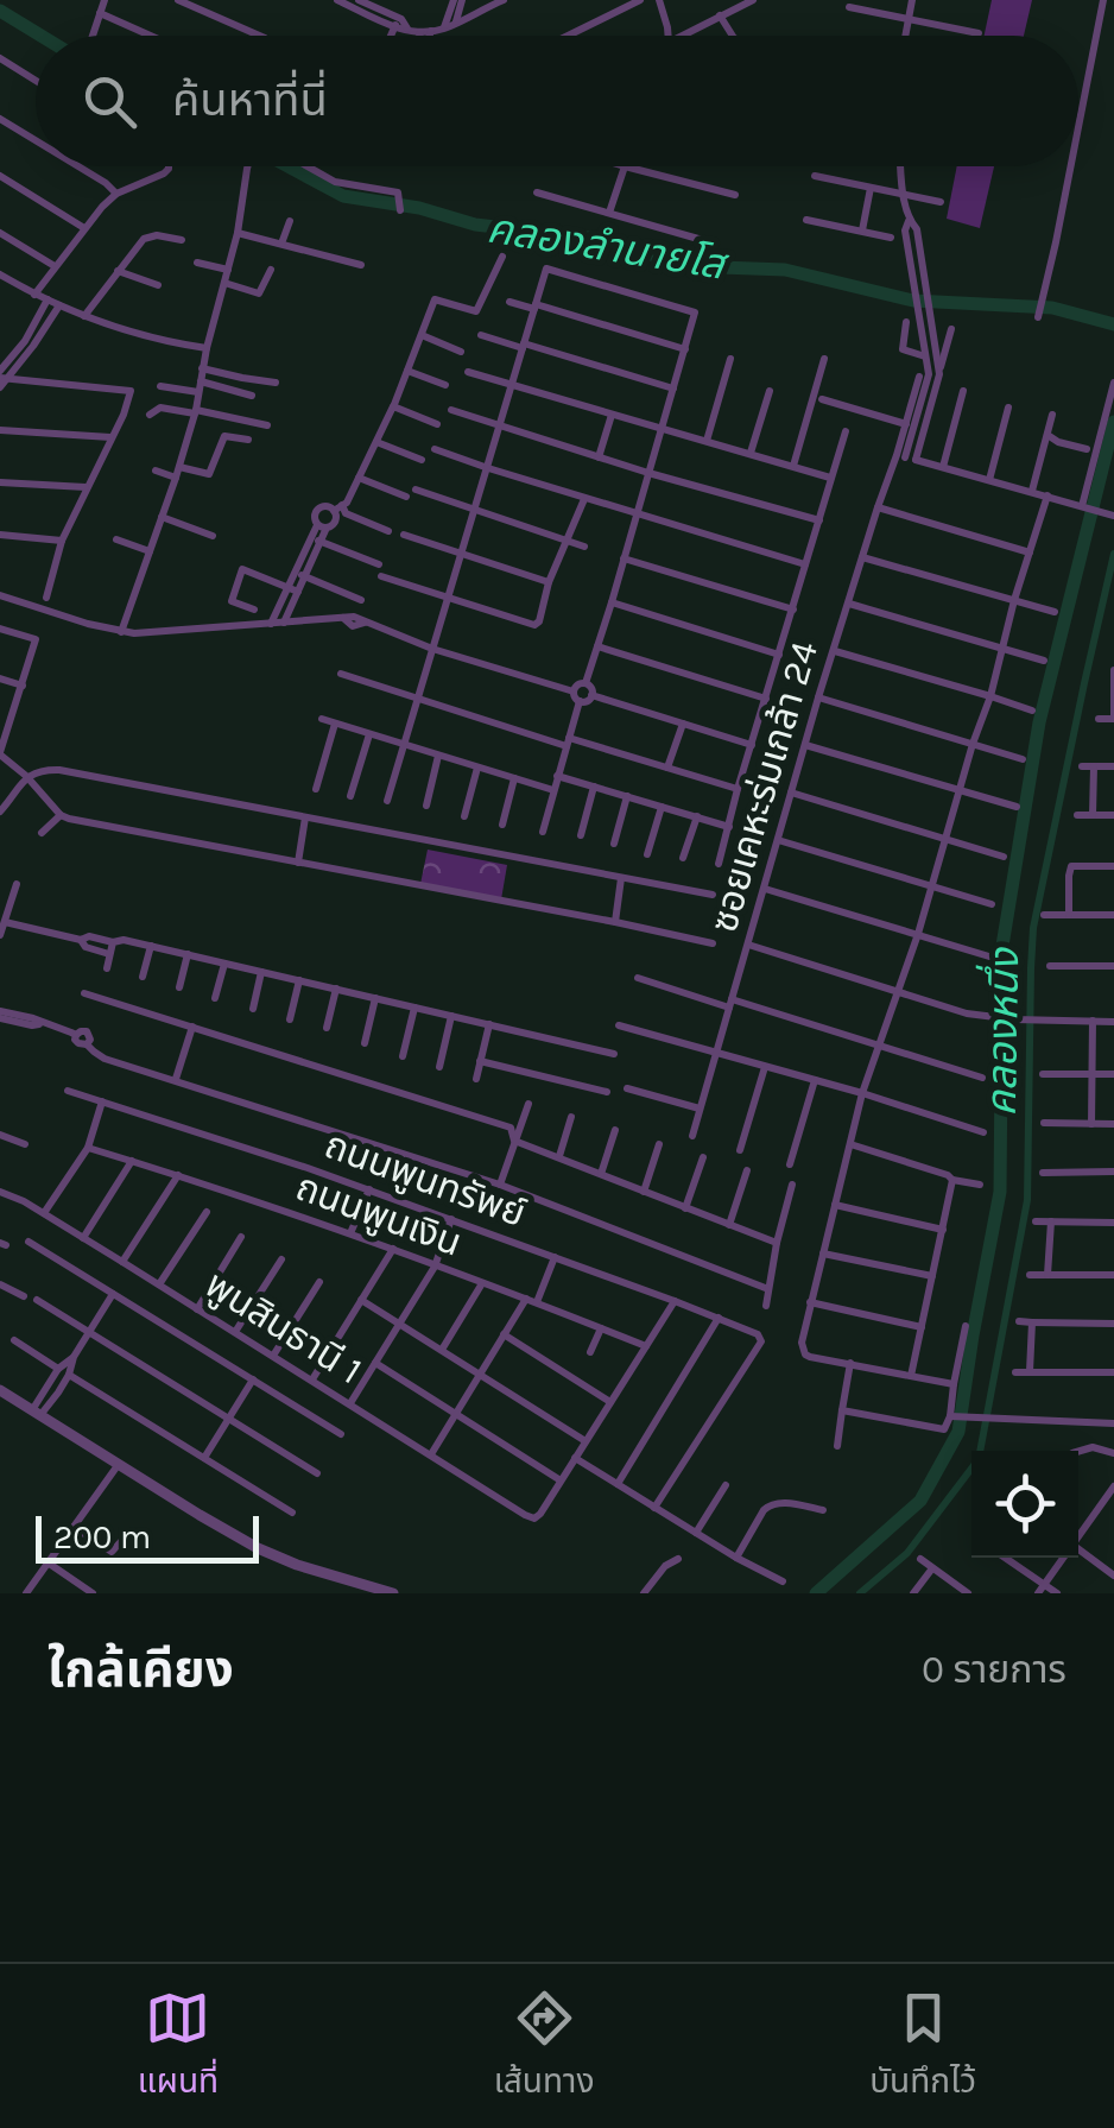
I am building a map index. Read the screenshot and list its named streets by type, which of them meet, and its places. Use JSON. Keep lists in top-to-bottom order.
{
  "streets": {
    "street": [
      "ซอยเคหะร่มเกล้า 24",
      "ถนนพูนทรัพย์",
      "ถนนพูนเงิน",
      "พูนสินธานี 1"
    ]
  },
  "water": ["คลองลำนายโส", "คลองหนึ่ง"],
  "scale_bar": "200 m",
  "page": {
    "search": "ค้นหาที่นี่",
    "scale": "200 m",
    "heading": ["ใกล้เคียง", "0 รายการ"],
    "nav": ["แผนที่", "เส้นทาง", "บันทึกไว้"]
  }
}
